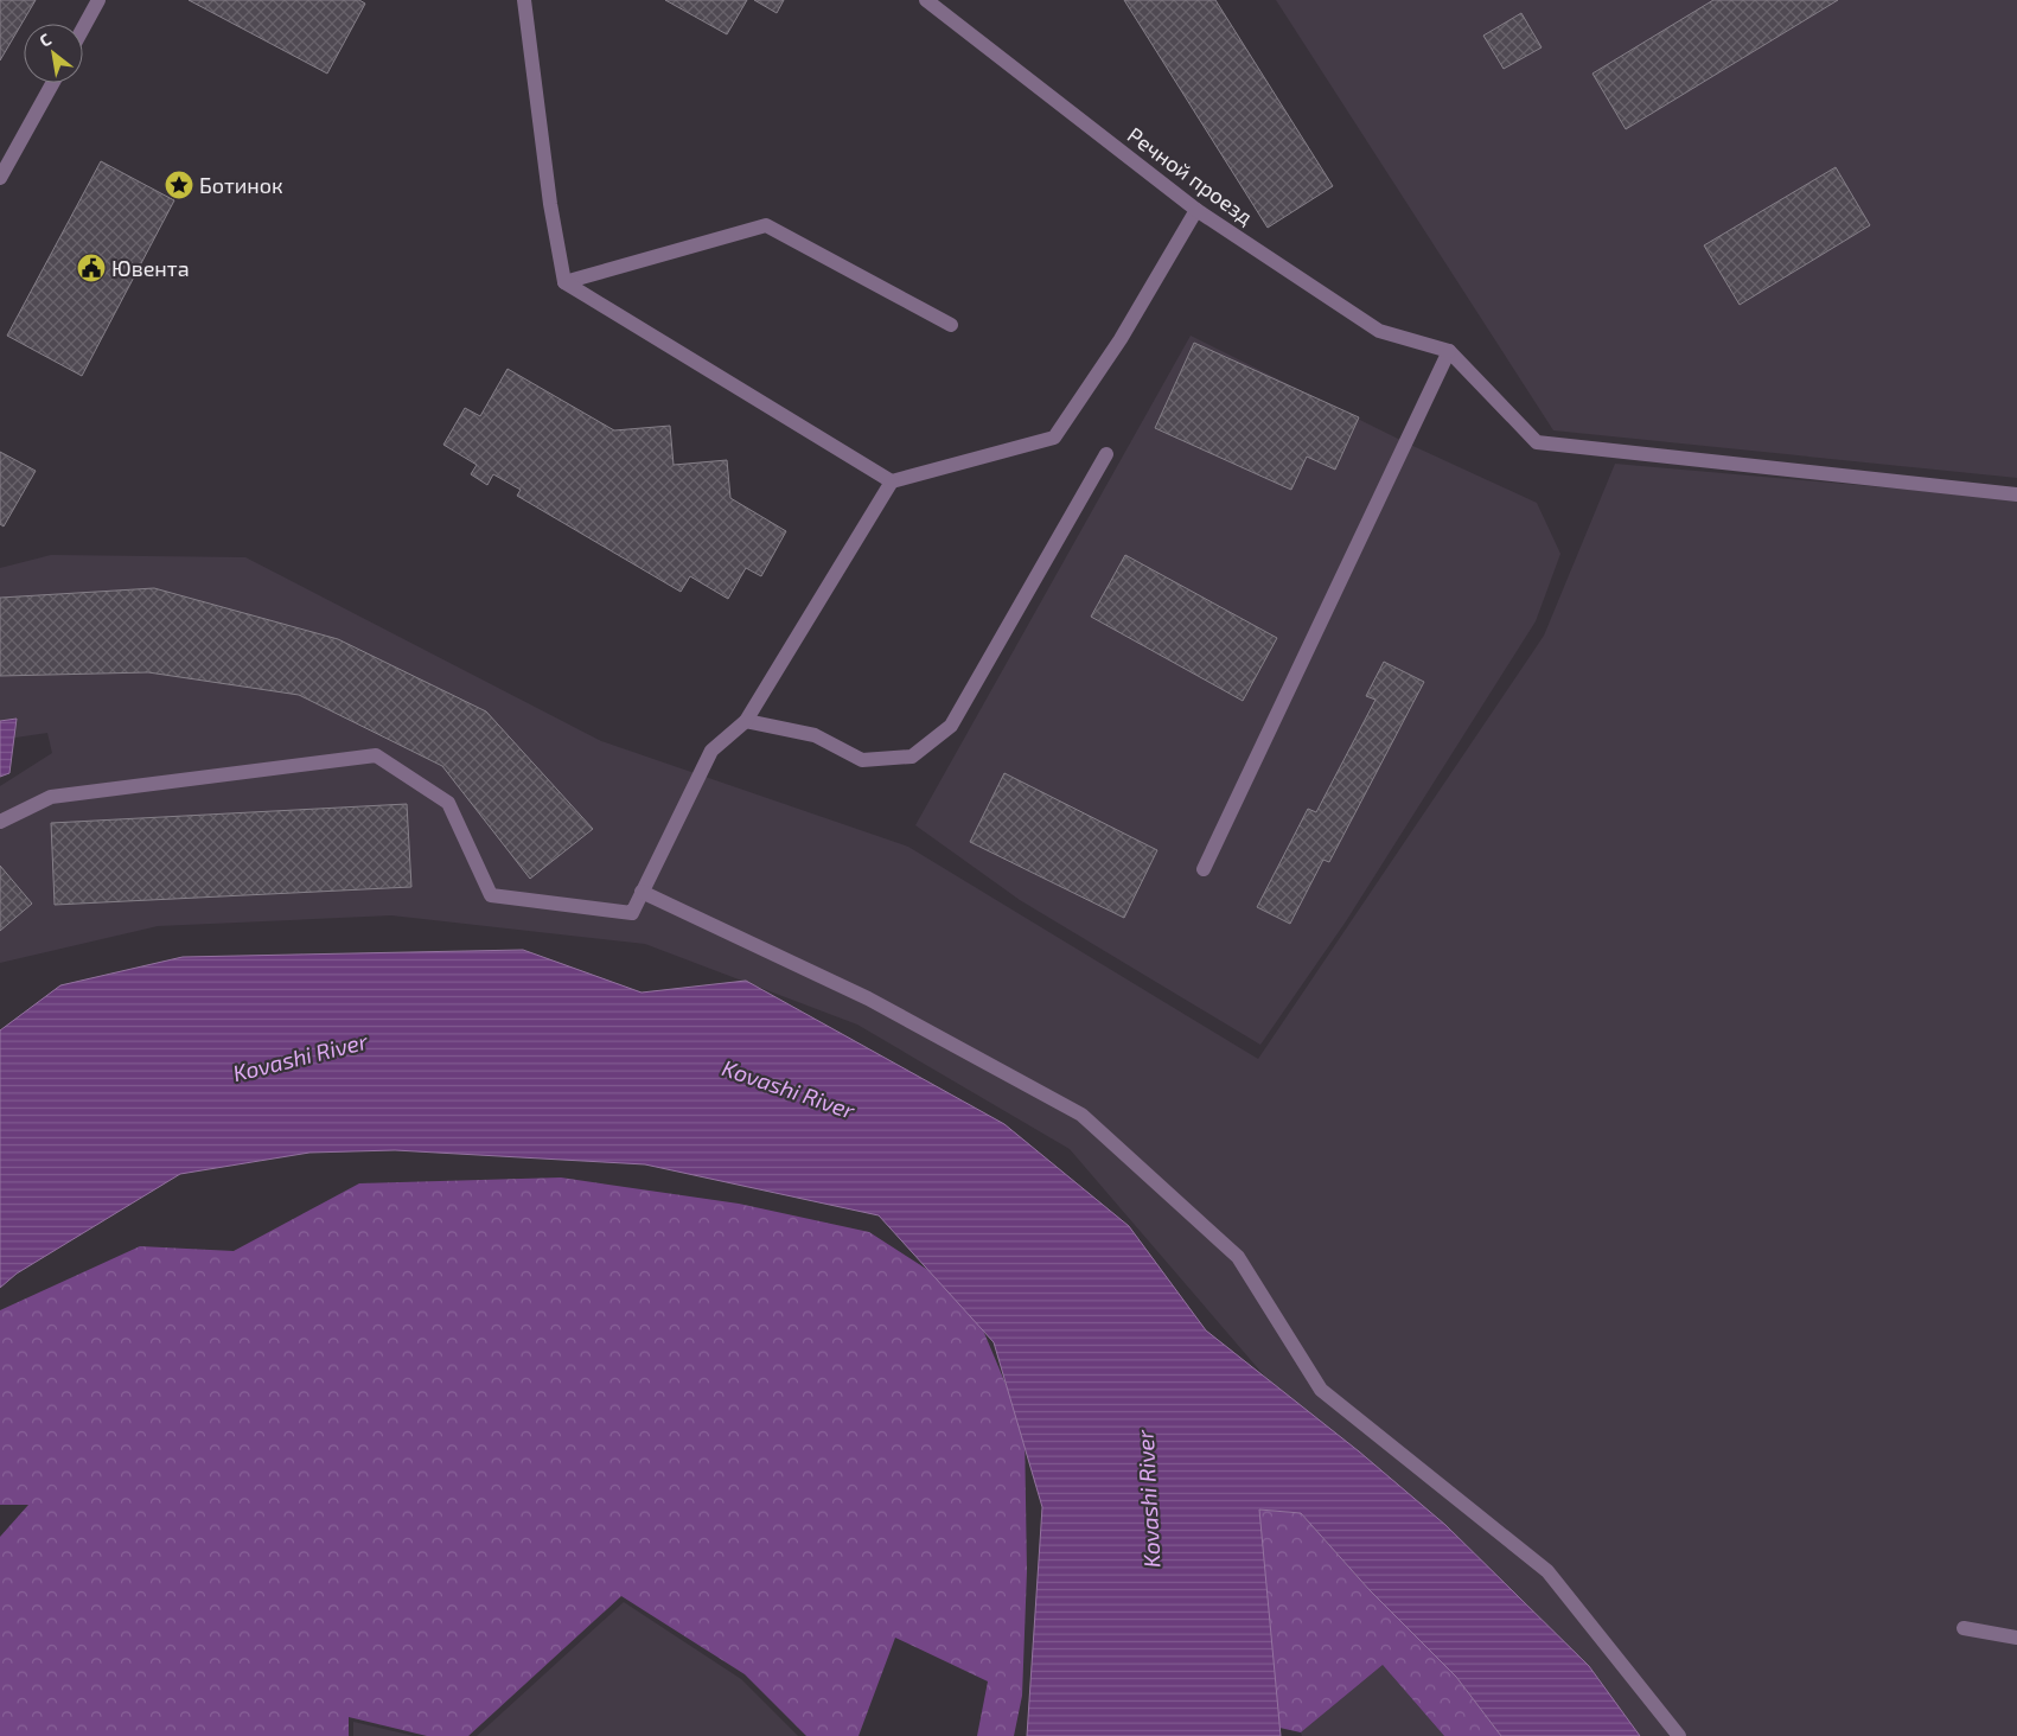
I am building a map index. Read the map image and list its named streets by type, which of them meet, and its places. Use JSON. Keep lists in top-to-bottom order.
{
  "streets": {
    "street": ["Речной проезд"]
  },
  "water": ["Kovashi River"],
  "places": {
    "place": ["Ботинок"],
    "public building": ["Ювента"]
  },
  "north": "top left"
}
